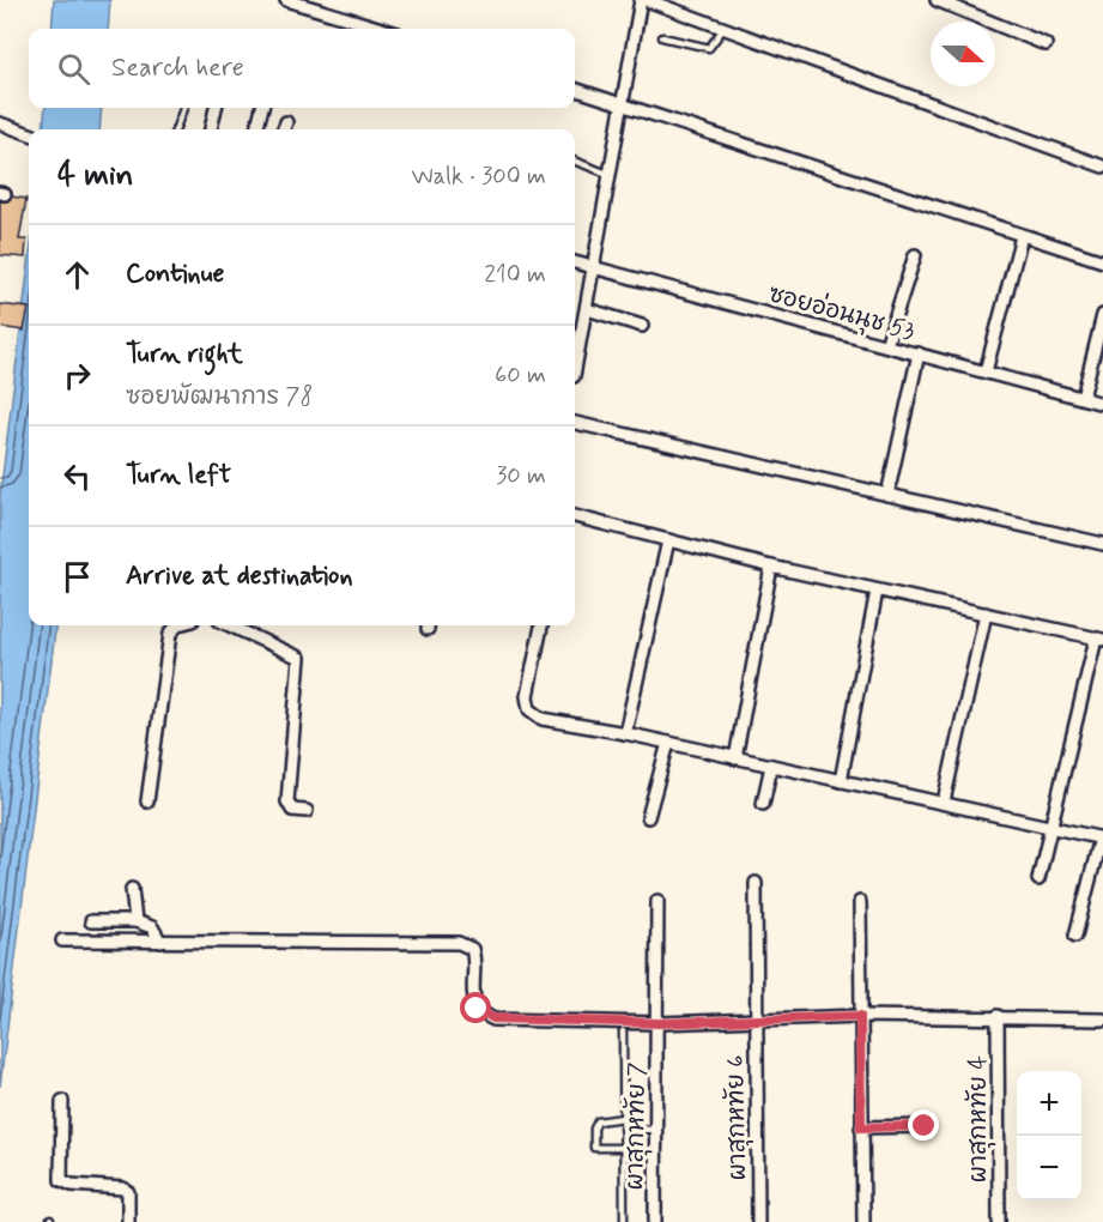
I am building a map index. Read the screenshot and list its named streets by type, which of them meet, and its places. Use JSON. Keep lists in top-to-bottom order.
{
  "streets": {
    "street": [
      "ซอยอ่อนนุช 53",
      "ผาสุกหทัย 6",
      "ผาสุกหทัย 4",
      "ผาสุกหทัย 7"
    ]
  },
  "north": "right",
  "page": {
    "search": "Search here",
    "heading": ["4 min", "Walk · 300 m"],
    "list": [
      ["Continue", "210 m"],
      ["Turn right", "ซอยพัฒนาการ 78", "60 m"],
      ["Turn left", "30 m"],
      "Arrive at destination"
    ],
    "map_buttons": ["+", "−"]
  }
}
